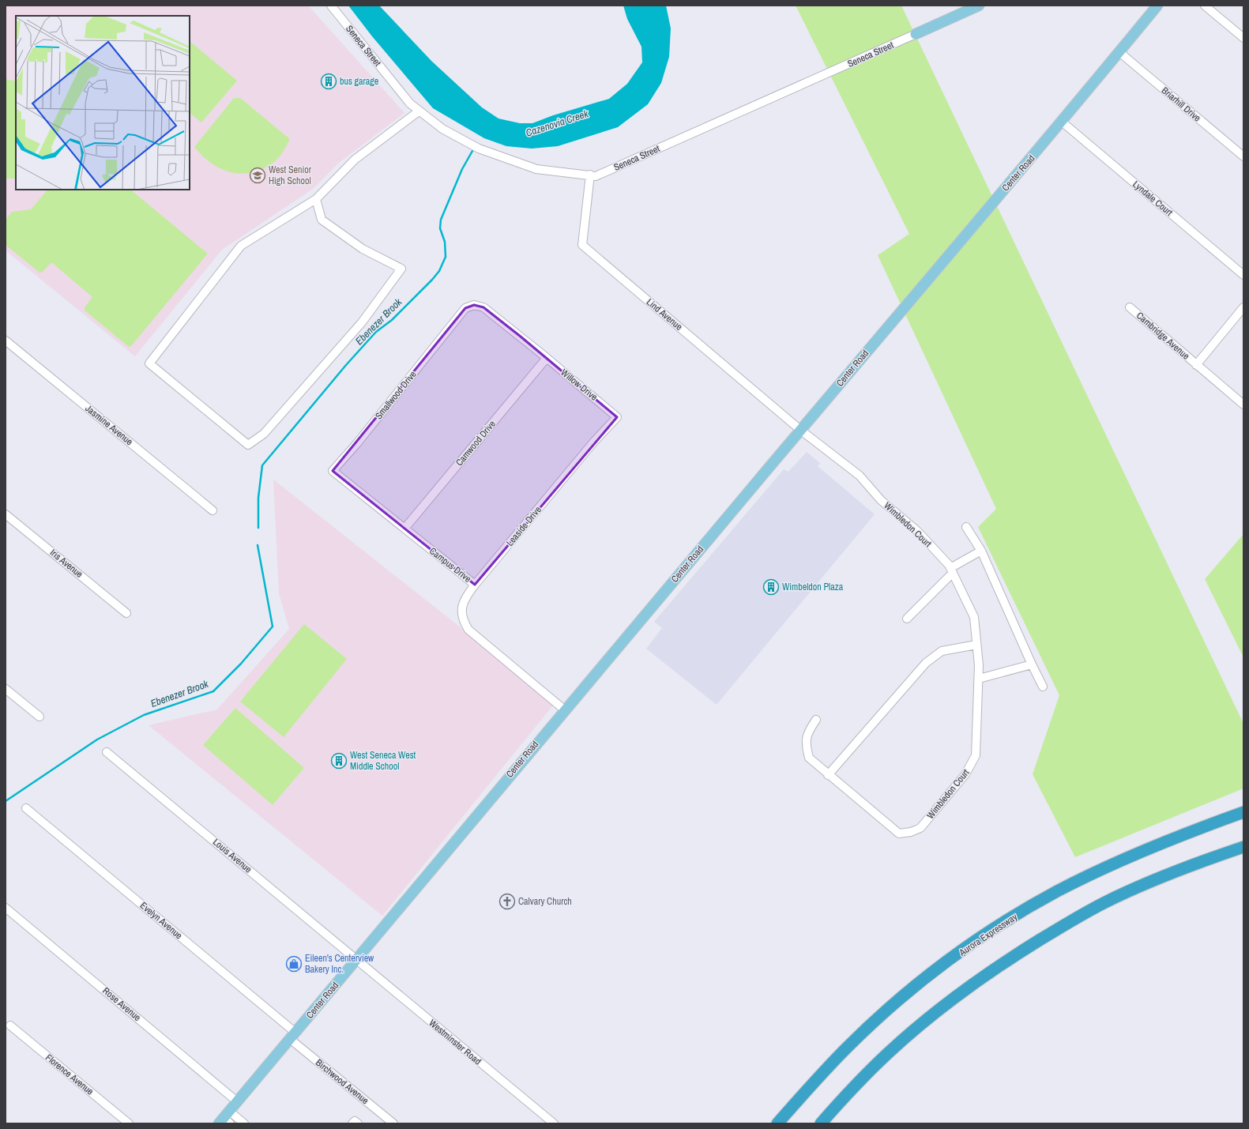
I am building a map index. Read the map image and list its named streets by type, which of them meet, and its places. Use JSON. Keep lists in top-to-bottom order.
{
  "streets": {
    "highway": ["Aurora Expressway"],
    "main road": ["Seneca Street", "Center Road"],
    "street": [
      "Briarhill Drive",
      "Lyndale Court",
      "Lind Avenue",
      "Cambridge Avenue",
      "Willow Drive",
      "Smallwood Drive",
      "Jasmine Avenue",
      "Camwood Drive",
      "Wimbledon Court",
      "Leaside Drive",
      "Iris Avenue",
      "Campus Drive",
      "Louis Avenue",
      "Evelyn Avenue",
      "Rose Avenue",
      "Westminster Road",
      "Florence Avenue",
      "Birchwood Avenue"
    ]
  },
  "crossings": [
    ["Seneca Street", "Lind Avenue"],
    ["Briarhill Drive", "Center Road"],
    ["Center Road", "Lyndale Court"],
    ["Center Road", "Lind Avenue"],
    ["Center Road", "Wimbledon Court"],
    ["Center Road", "Campus Drive"],
    ["Center Road", "Louis Avenue"],
    ["Center Road", "Evelyn Avenue"],
    ["Center Road", "Rose Avenue"],
    ["Center Road", "Westminster Road"],
    ["Center Road", "Birchwood Avenue"],
    ["Lind Avenue", "Wimbledon Court"],
    ["Willow Drive", "Smallwood Drive"],
    ["Willow Drive", "Camwood Drive"],
    ["Willow Drive", "Leaside Drive"],
    ["Smallwood Drive", "Campus Drive"],
    ["Camwood Drive", "Campus Drive"],
    ["Leaside Drive", "Campus Drive"],
    ["Louis Avenue", "Westminster Road"],
    ["Evelyn Avenue", "Birchwood Avenue"]
  ],
  "water": ["Cazenovia Creek", "Ebenezer Brook"],
  "places": {
    "building": ["bus garage", "Wimbeldon Plaza", "West Seneca West Middle School"],
    "school or university": ["West Senior High School"],
    "church": ["Calvary Church"],
    "shop": ["Eileen's Centerview Bakery Inc."]
  }
}
